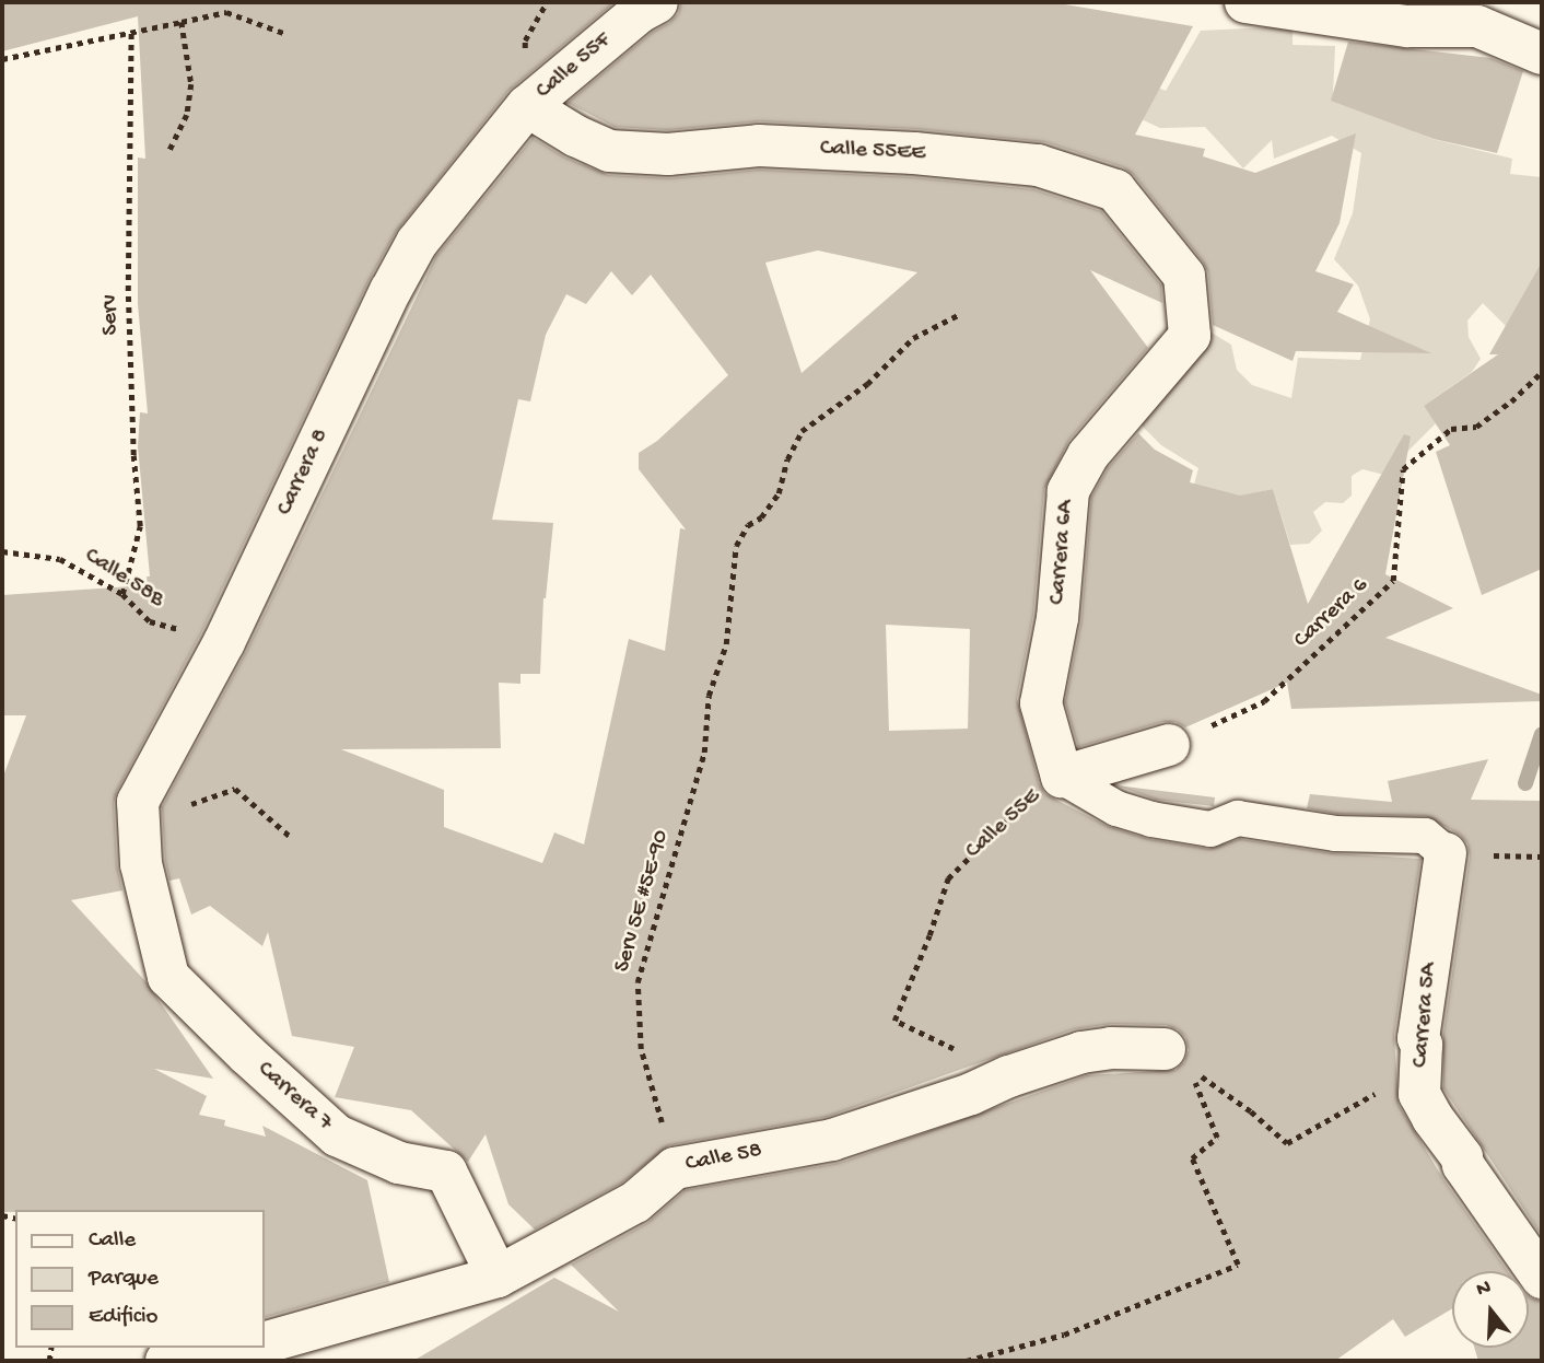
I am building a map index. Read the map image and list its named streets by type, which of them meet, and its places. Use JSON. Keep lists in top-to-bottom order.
{
  "streets": {
    "street": [
      "Calle 55F",
      "Calle 55EE",
      "Carrera 8",
      "Carrera 6A",
      "Calle 55E",
      "Carrera 5A",
      "Carrera 7",
      "Calle 58"
    ],
    "path": [
      "Serv",
      "Calle 58B",
      "Carrera 6",
      "Serv 5E #5E-90"
    ]
  },
  "crossings": [
    ["Calle 55F", "Calle 55EE"],
    ["Calle 55F", "Carrera 8"],
    ["Calle 55EE", "Carrera 8"],
    ["Calle 55EE", "Carrera 6A"],
    ["Serv", "Calle 58B"],
    ["Carrera 8", "Calle 58B"],
    ["Carrera 8", "Carrera 7"],
    ["Carrera 6A", "Calle 55E"],
    ["Calle 55E", "Carrera 5A"],
    ["Calle 55E", "Calle 58"],
    ["Serv 5E #5E-90", "Calle 58"],
    ["Carrera 7", "Calle 58"]
  ],
  "legend": ["Calle", "Parque", "Edificio"],
  "north": "top"
}
